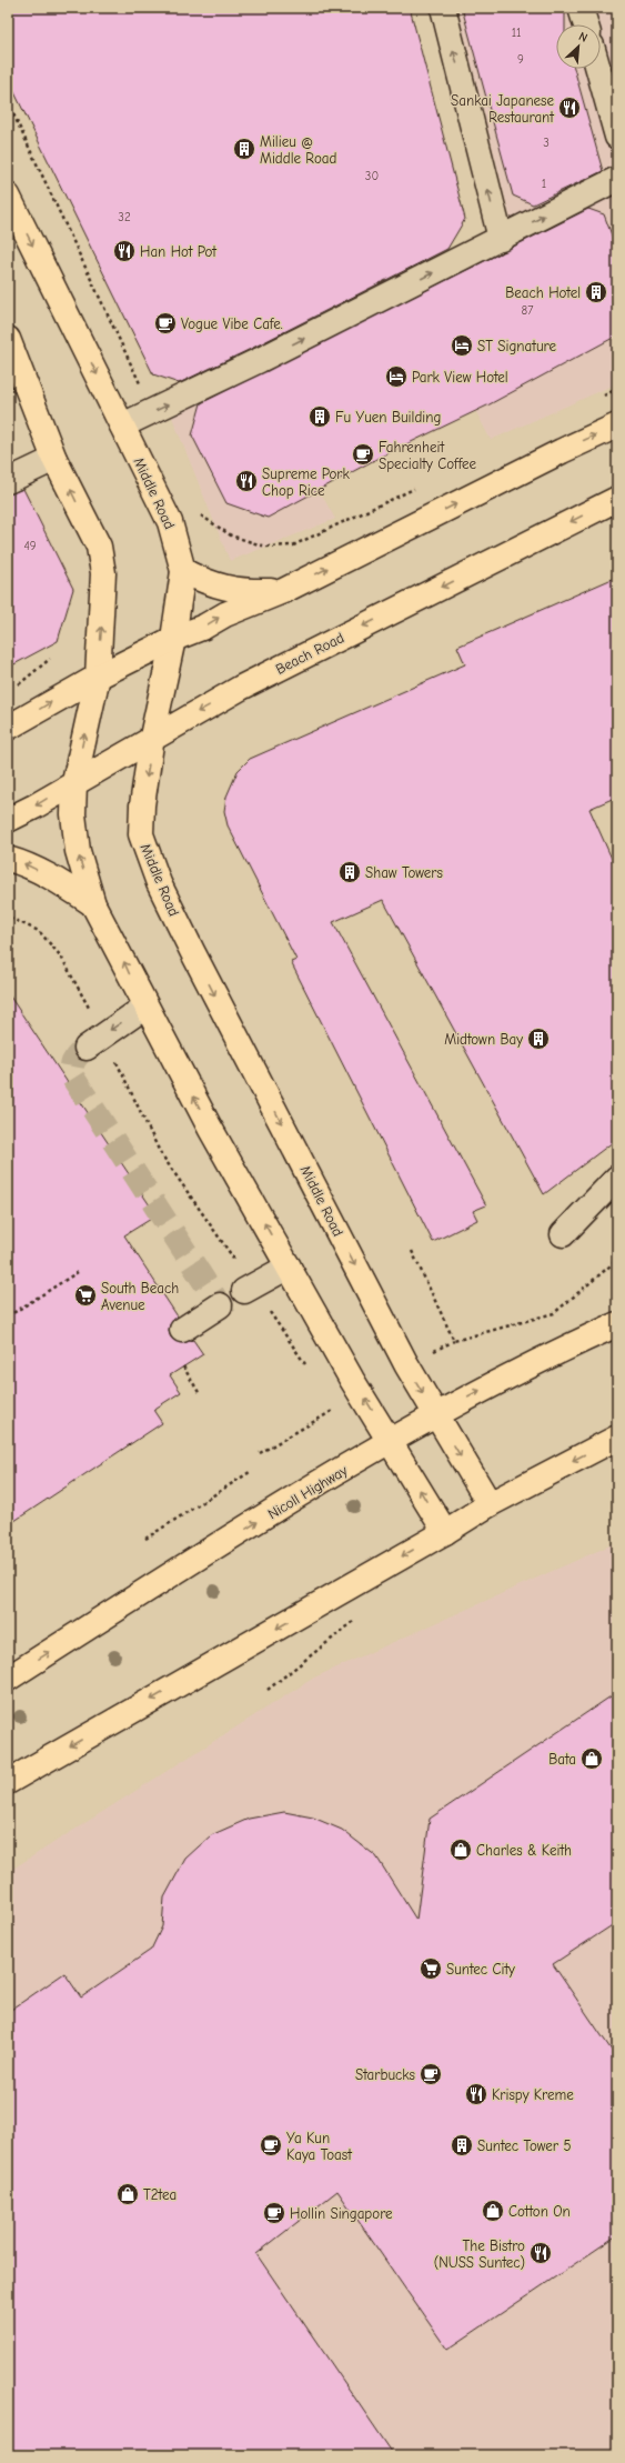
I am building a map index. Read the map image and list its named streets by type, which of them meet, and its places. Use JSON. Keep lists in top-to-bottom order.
{
  "streets": {
    "main road": ["Middle Road", "Beach Road", "Nicoll Highway"]
  },
  "crossings": [
    ["Middle Road", "Beach Road"],
    ["Middle Road", "Nicoll Highway"]
  ],
  "places": {
    "restaurant": [
      "Sankai Japanese Restaurant",
      "Han Hot Pot",
      "Supreme Pork Chop Rice",
      "Krispy Kreme",
      "The Bistro (NUSS Suntec)"
    ],
    "building": [
      "Milieu @ Middle Road",
      "Beach Hotel",
      "Fu Yuen Building",
      "Shaw Towers",
      "Midtown Bay",
      "Suntec Tower 5"
    ],
    "cafe": [
      "Vogue Vibe Cafe.",
      "Fahrenheit Specialty Coffee",
      "Starbucks",
      "Ya Kun Kaya Toast",
      "Hollin Singapore"
    ],
    "hotel": ["ST Signature", "Park View Hotel"],
    "supermarket": ["South Beach Avenue", "Suntec City"],
    "shop": [
      "Bata",
      "Charles & Keith",
      "T2tea",
      "Cotton On"
    ]
  },
  "house_numbers": [
    "11",
    "9",
    "3",
    "30",
    "1",
    "32",
    "87",
    "49"
  ],
  "north": "top right"
}
